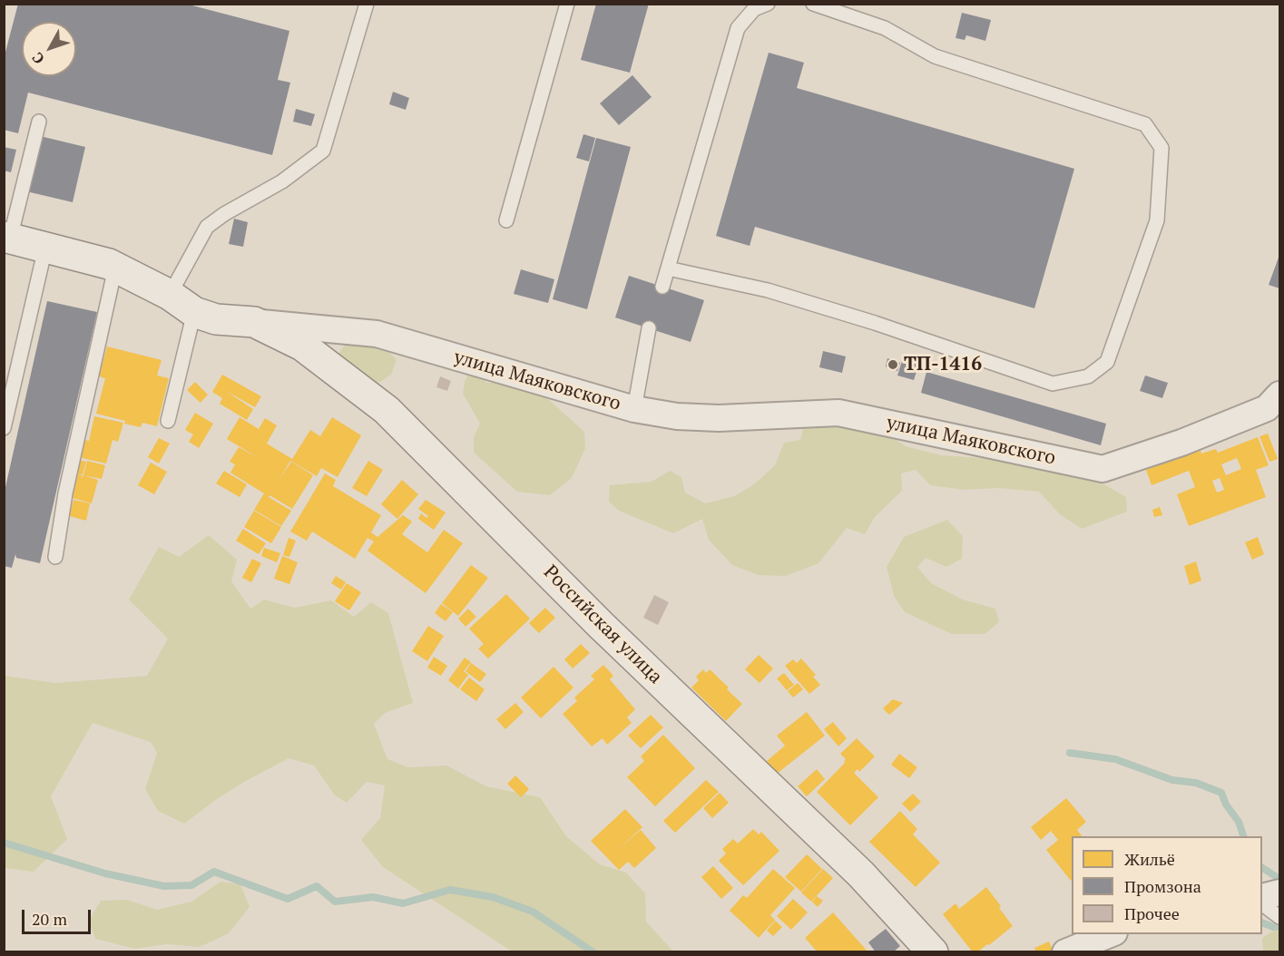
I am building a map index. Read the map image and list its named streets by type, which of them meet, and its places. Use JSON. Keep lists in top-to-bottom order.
{
  "streets": {
    "street": ["улица Маяковского", "Российская улица"]
  },
  "crossings": [
    ["улица Маяковского", "Российская улица"]
  ],
  "places": ["ТП-1416"],
  "legend": ["Жильё", "Промзона", "Прочее"],
  "scale_bar": "20 m",
  "north": "bottom left"
}
